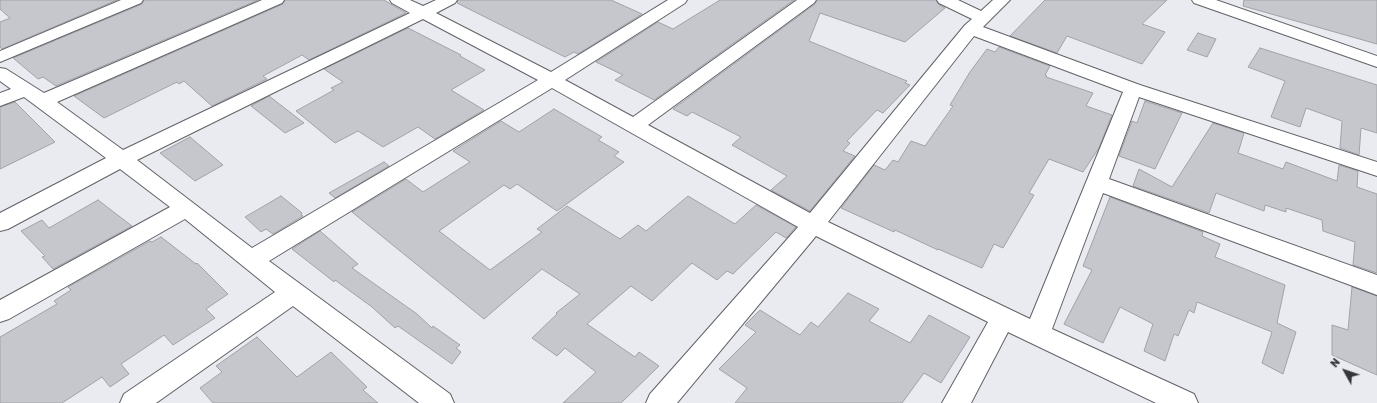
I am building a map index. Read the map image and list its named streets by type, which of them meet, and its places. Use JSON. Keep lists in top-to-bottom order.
{
  "north": "top left"
}
